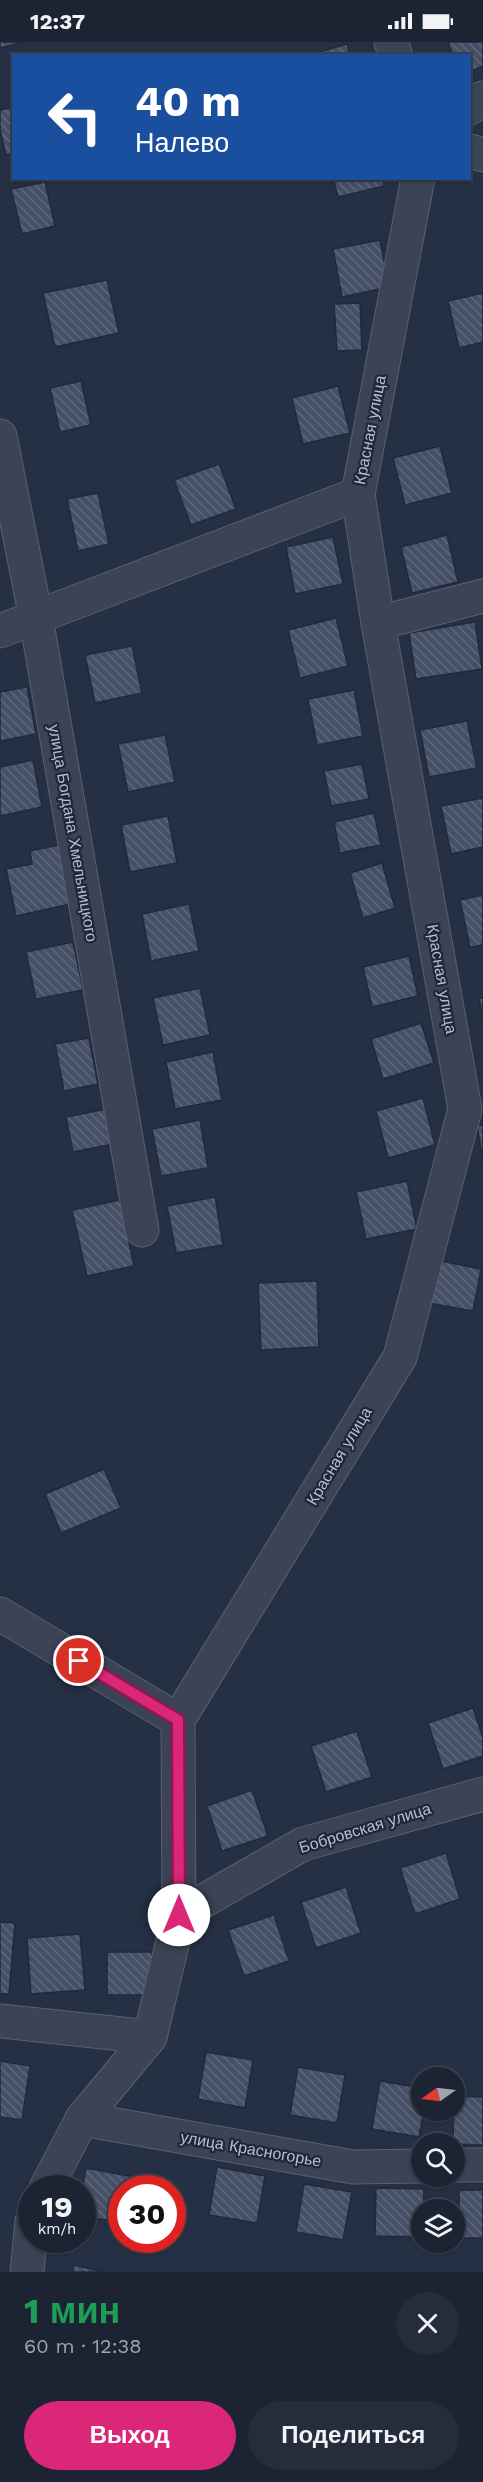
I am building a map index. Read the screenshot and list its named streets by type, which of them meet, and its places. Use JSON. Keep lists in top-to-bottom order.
{
  "streets": {
    "street": [
      "Красная улица",
      "улица Богдана Хмельницкого",
      "Бобровская улица",
      "улица Красногорье"
    ]
  },
  "north": "left",
  "page": {
    "status": "12:37",
    "turn": ["40 m", "Налево"],
    "speed": "19 km/h",
    "limit": "30",
    "heading": ["1 мин", "60 m · 12:38"],
    "buttons": ["Выход", "Поделиться"]
  }
}
